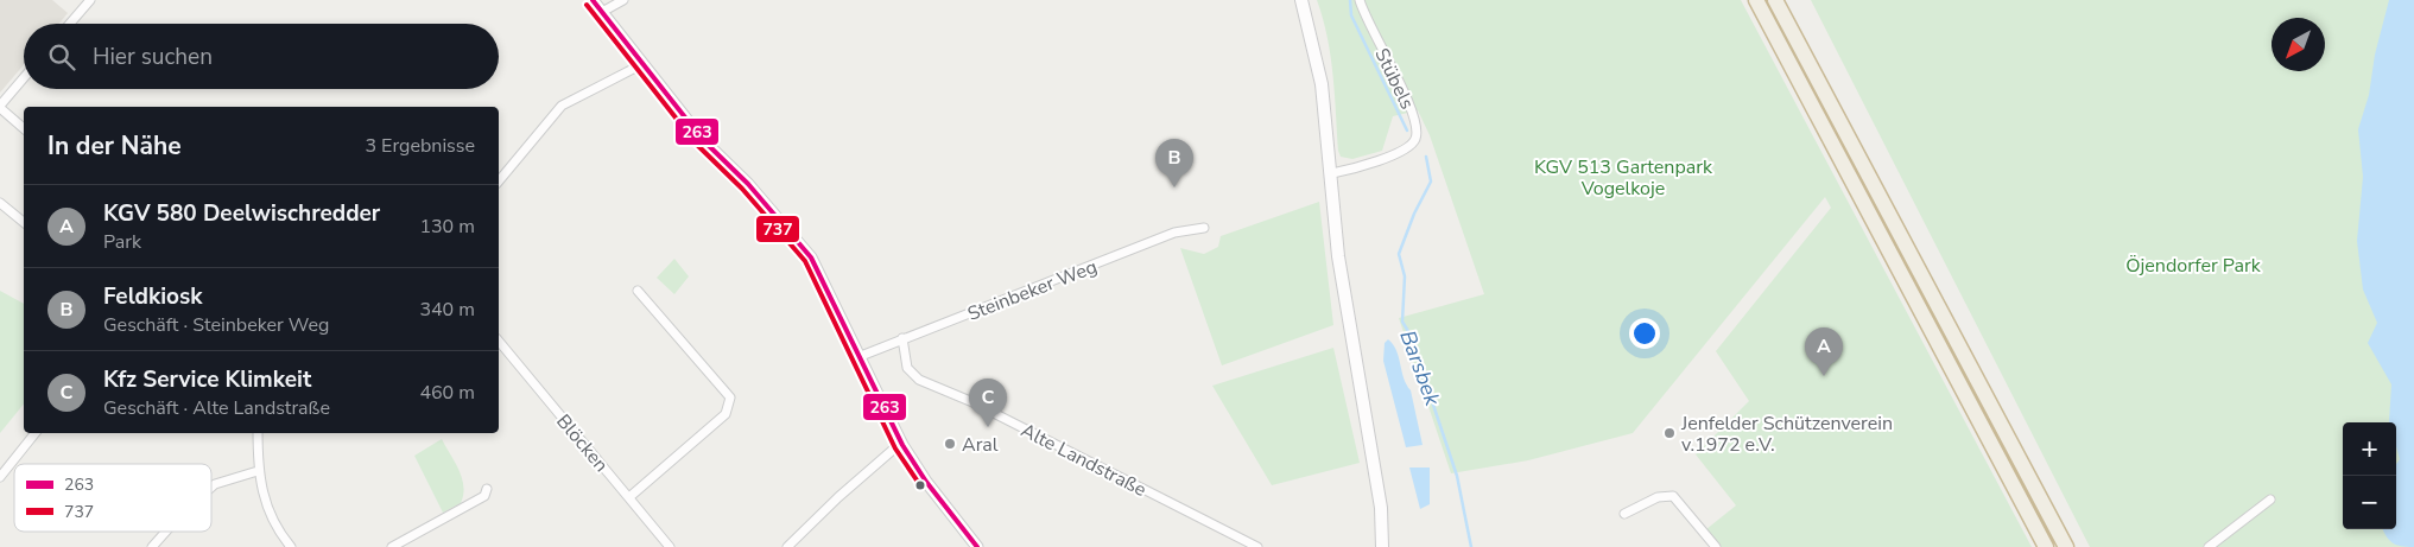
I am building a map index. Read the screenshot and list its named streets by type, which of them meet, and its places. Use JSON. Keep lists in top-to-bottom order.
{
  "streets": {
    "street": [
      "Stübels",
      "Steinbeker Weg",
      "Blöcken",
      "Alte Landstraße"
    ]
  },
  "crossings": [
    ["Steinbeker Weg", "Alte Landstraße"]
  ],
  "water": ["Barsbek"],
  "parks": ["KGV 513 Gartenpark Vogelkoje", "Öjendorfer Park"],
  "places": ["Jenfelder Schützenverein v.1972 e.V.", "Aral"],
  "lines": ["transit line 263", "transit line 737"],
  "legend": ["263", "737"],
  "north": "bottom left",
  "page": {
    "search": "Hier suchen",
    "heading": ["In der Nähe", "3 Ergebnisse"],
    "pins": ["B", "A", "C"],
    "list": [
      {
        "mark": "A",
        "name": "KGV 580 Deelwischredder",
        "note": "Park",
        "value": "130 m"
      },
      {
        "mark": "B",
        "name": "Feldkiosk",
        "note": "Geschäft · Steinbeker Weg",
        "value": "340 m"
      },
      {
        "mark": "C",
        "name": "Kfz Service Klimkeit",
        "note": "Geschäft · Alte Landstraße",
        "value": "460 m"
      }
    ],
    "map_buttons": ["+", "−"]
  }
}
